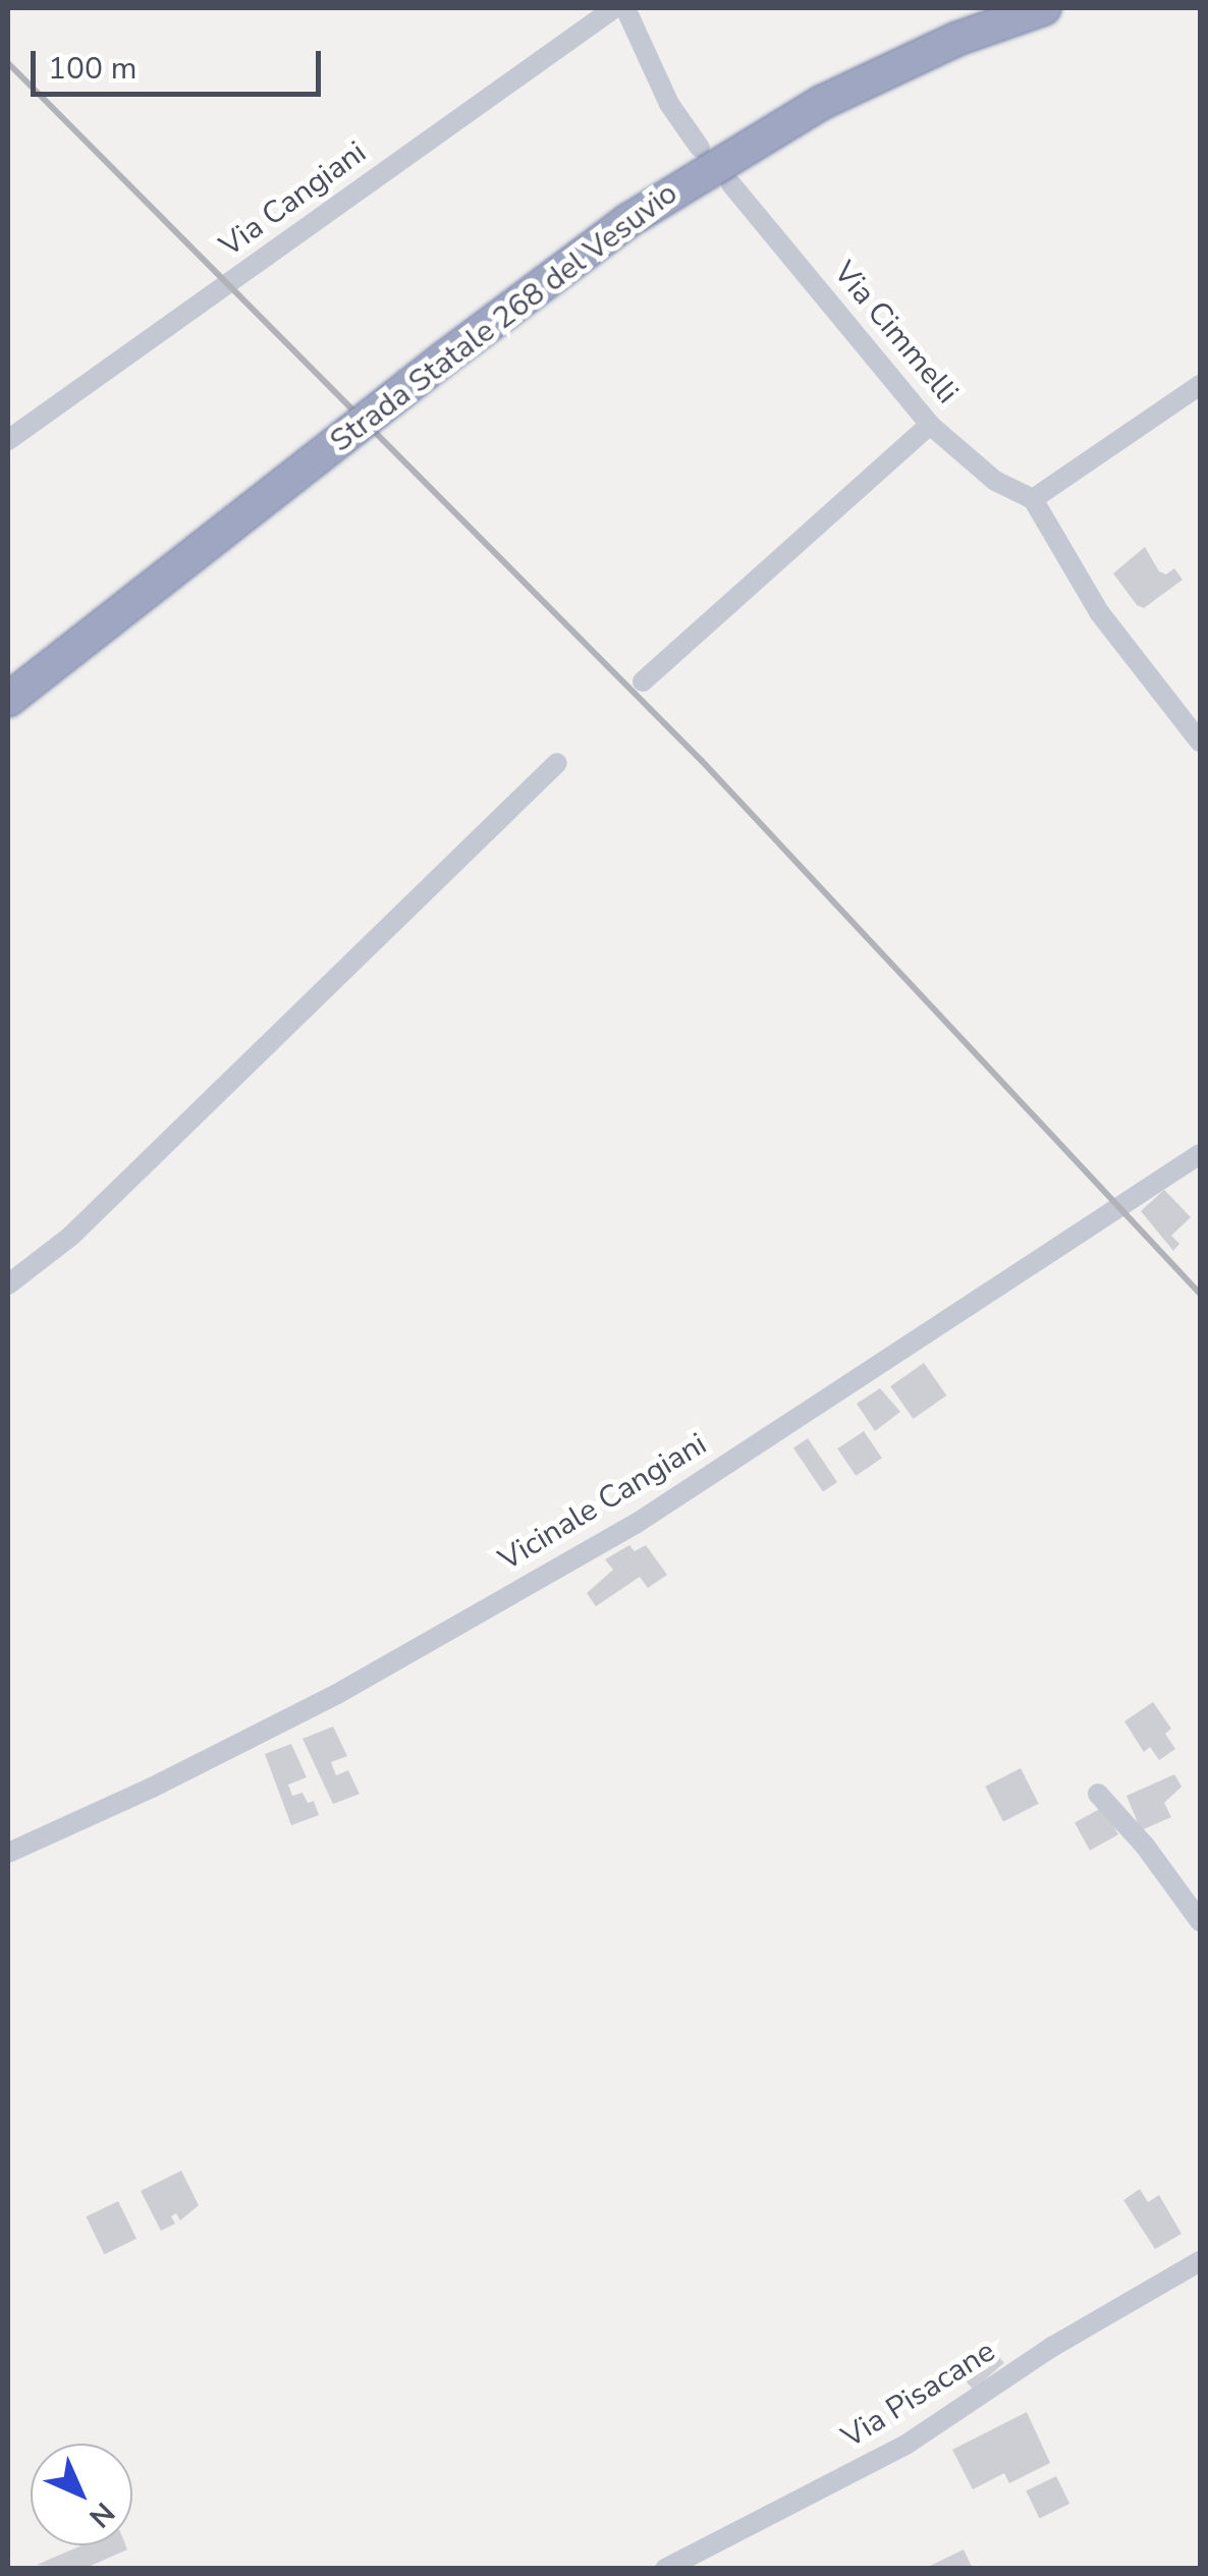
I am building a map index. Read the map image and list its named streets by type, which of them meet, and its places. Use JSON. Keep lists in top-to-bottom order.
{
  "streets": {
    "highway": ["Strada Statale 268 del Vesuvio"],
    "street": [
      "Via Cangiani",
      "Via Cimmelli",
      "Vicinale Cangiani",
      "Via Pisacane"
    ]
  },
  "scale_bar": "100 m",
  "north": "bottom right"
}
